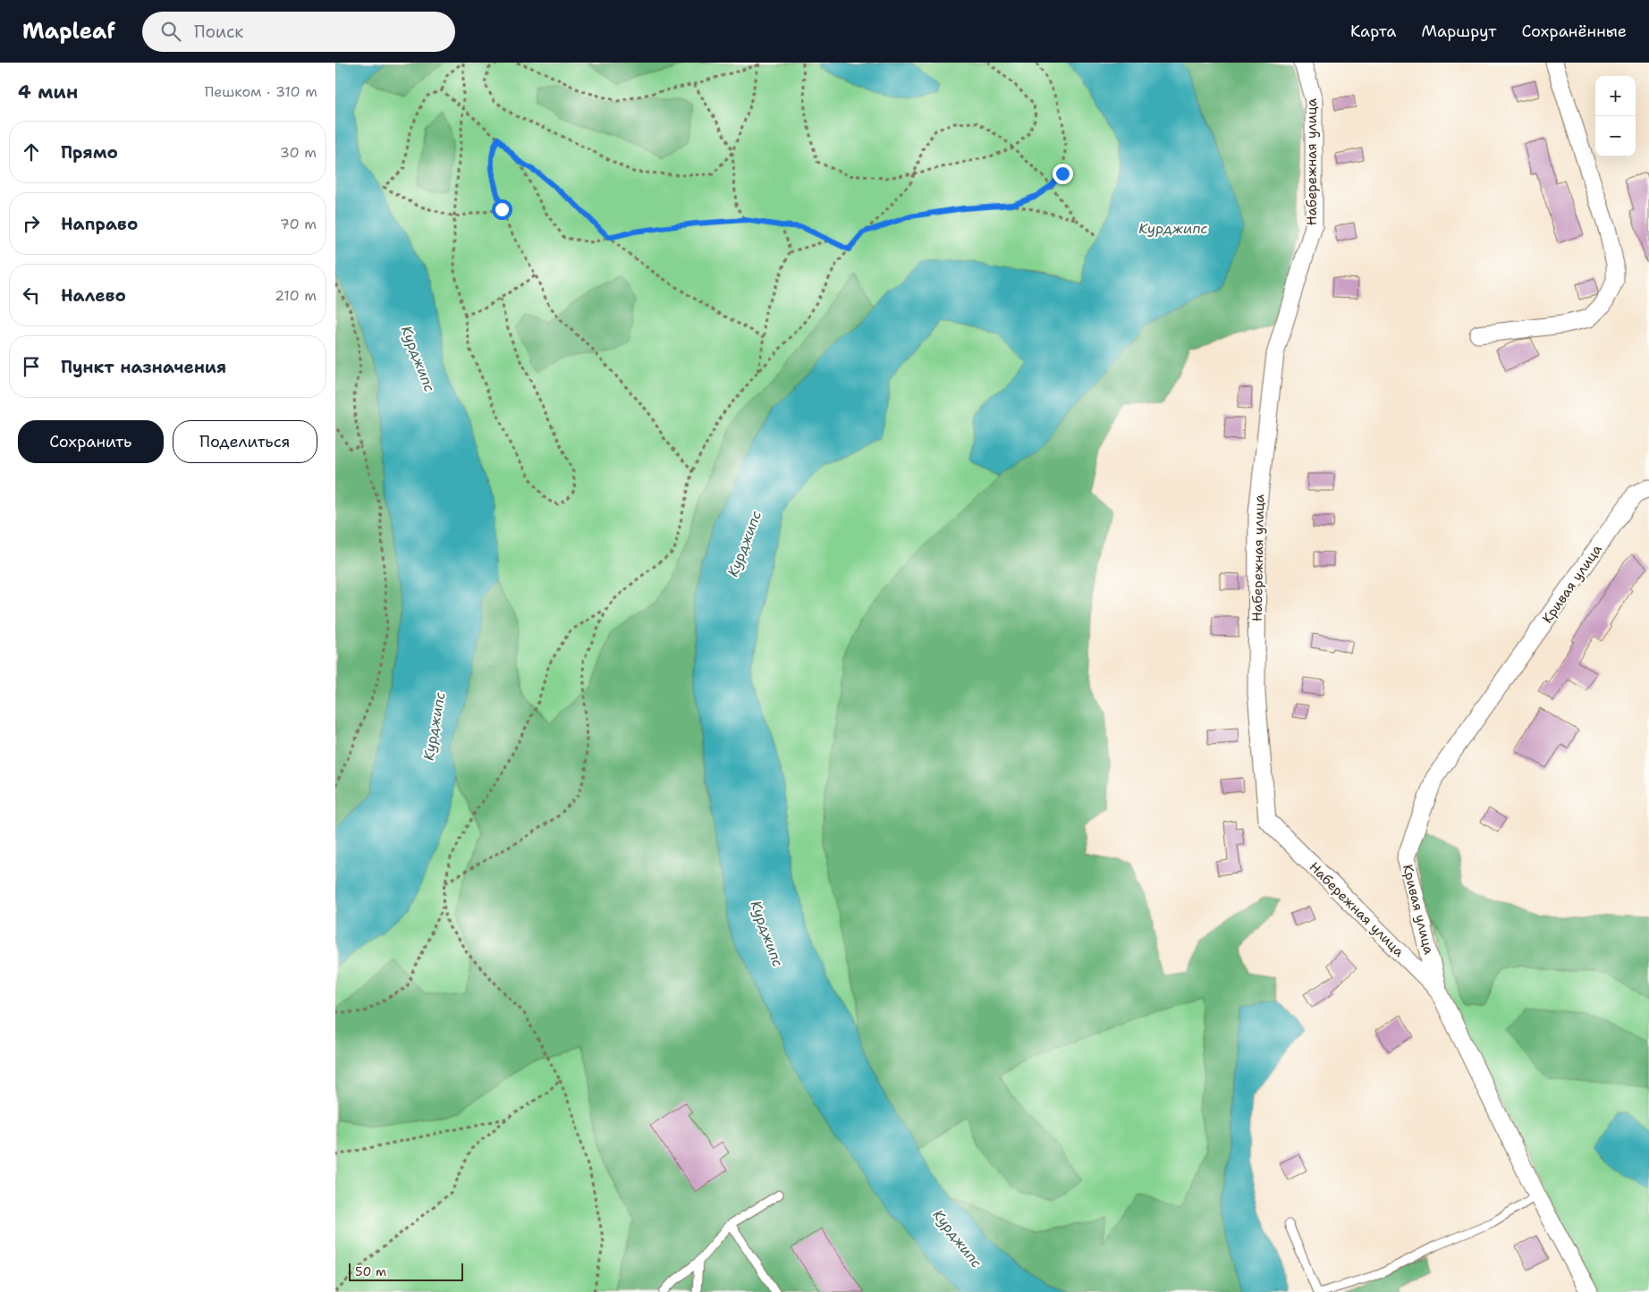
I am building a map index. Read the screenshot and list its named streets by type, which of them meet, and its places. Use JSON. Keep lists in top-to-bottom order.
{
  "streets": {
    "street": ["Набережная улица", "Кривая улица"]
  },
  "crossings": [
    ["Набережная улица", "Кривая улица"]
  ],
  "water": ["Курджипс"],
  "scale_bar": "50 m",
  "page": {
    "header": "Mapleaf",
    "search": "Поиск",
    "nav": ["Карта", "Маршрут", "Сохранённые"],
    "heading": ["4 мин", "Пешком · 310 m"],
    "map_buttons": ["+", "−"],
    "list": [
      ["Прямо", "30 m"],
      ["Направо", "70 m"],
      ["Налево", "210 m"],
      "Пункт назначения"
    ],
    "buttons": ["Сохранить", "Поделиться"],
    "scale": "50 m"
  }
}
